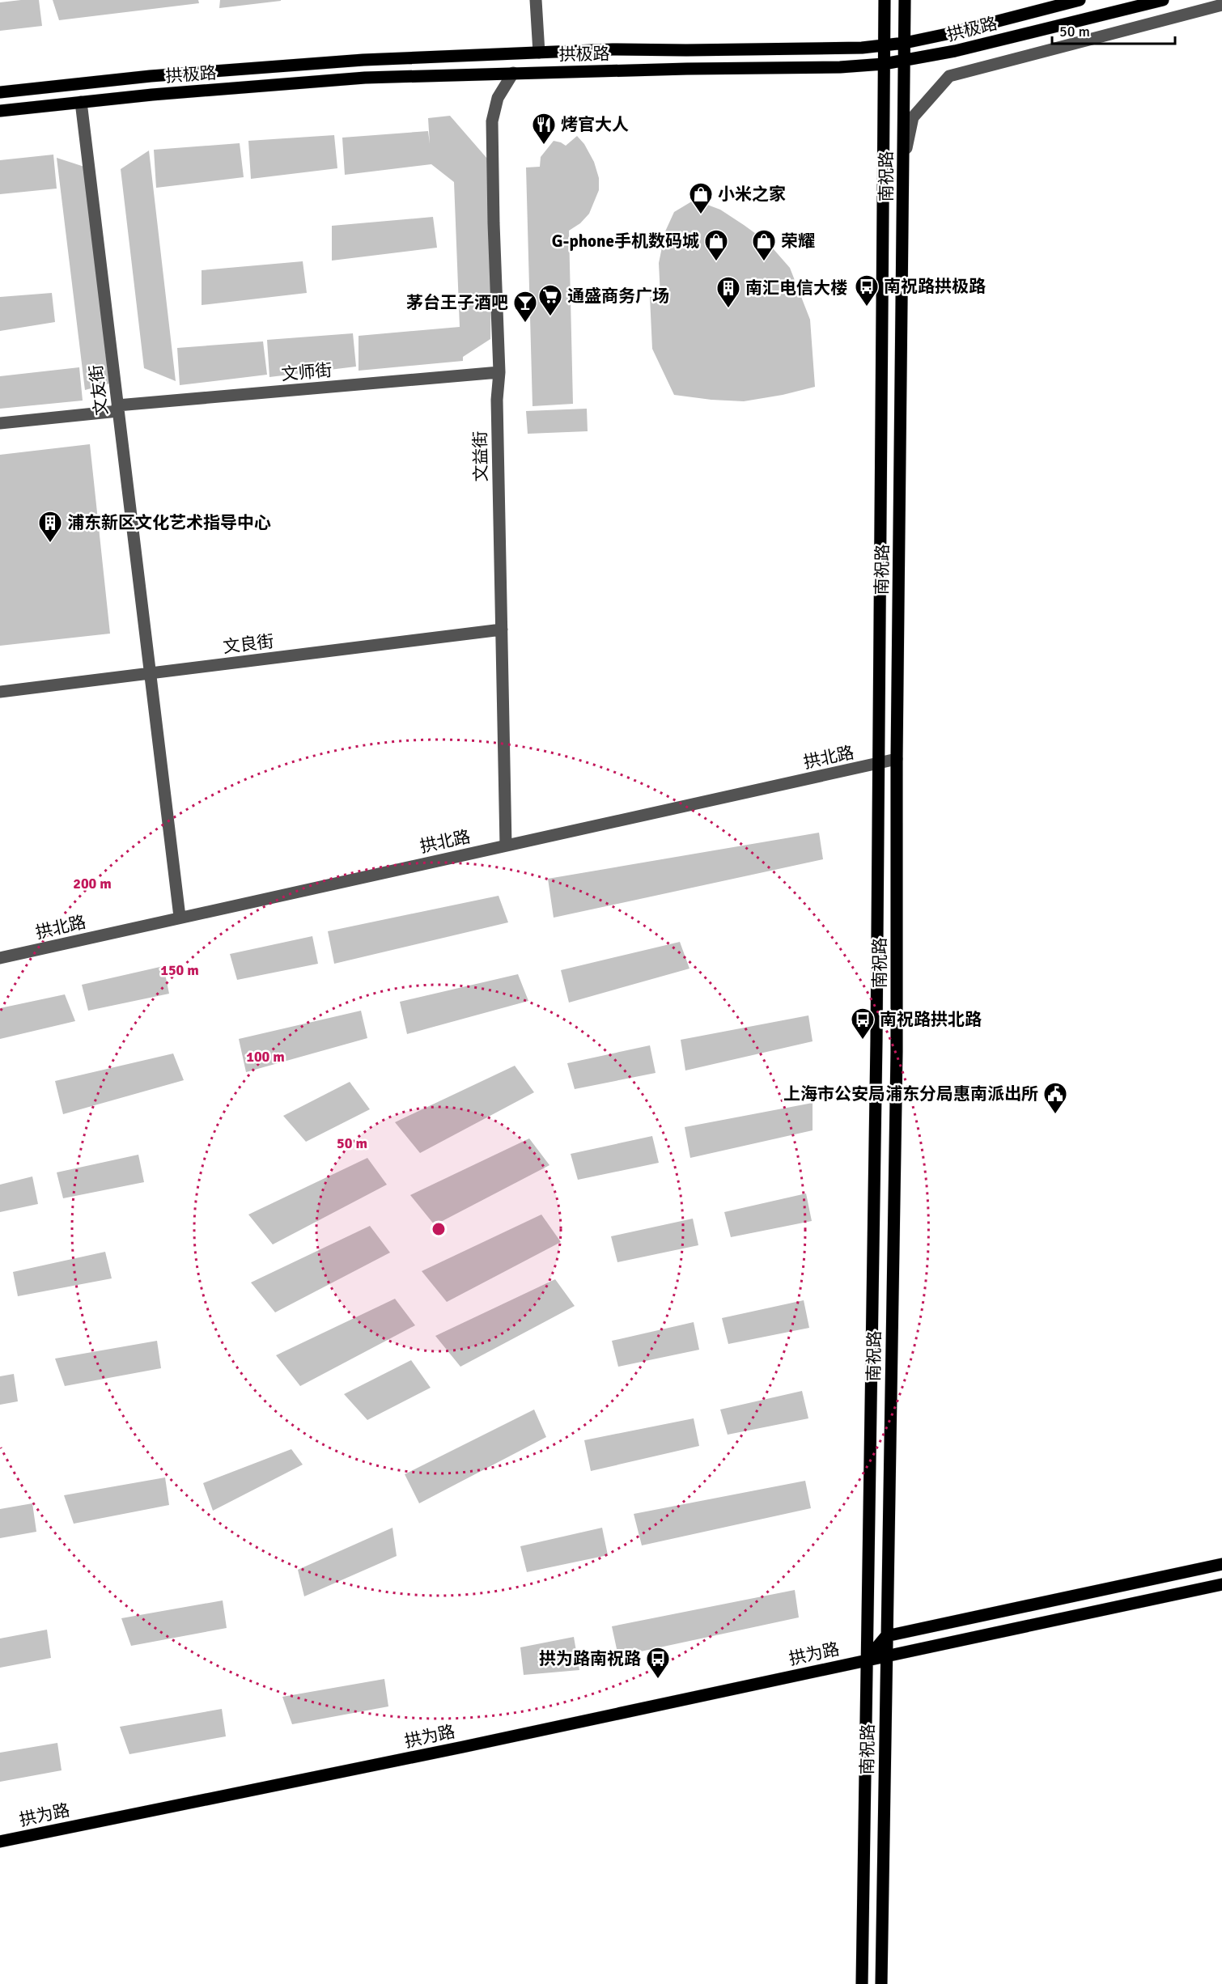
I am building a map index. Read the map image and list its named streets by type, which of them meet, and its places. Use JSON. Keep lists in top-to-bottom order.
{
  "streets": {
    "main road": ["拱极路", "南祝路", "拱为路"],
    "street": [
      "文师街",
      "文友街",
      "文益街",
      "文良街",
      "拱北路"
    ]
  },
  "crossings": [
    ["拱极路", "南祝路"],
    ["拱极路", "文友街"],
    ["拱极路", "文益街"],
    ["南祝路", "拱北路"],
    ["南祝路", "拱为路"],
    ["文师街", "文友街"],
    ["文师街", "文益街"],
    ["文友街", "文良街"],
    ["文友街", "拱北路"],
    ["文益街", "文良街"],
    ["文益街", "拱北路"]
  ],
  "places": {
    "restaurant": ["烤官大人"],
    "shop": ["小米之家", "G-phone手机数码城", "荣耀"],
    "bus stop": ["南祝路拱极路", "南祝路拱北路", "拱为路南祝路"],
    "building": ["南汇电信大楼", "浦东新区文化艺术指导中心"],
    "supermarket": ["通盛商务广场"],
    "bar": ["茅台王子酒吧"],
    "public building": ["上海市公安局浦东分局惠南派出所"]
  },
  "scale_bar": "50 m",
  "rings": [
    "200 m",
    "150 m",
    "100 m",
    "50 m"
  ]
}
